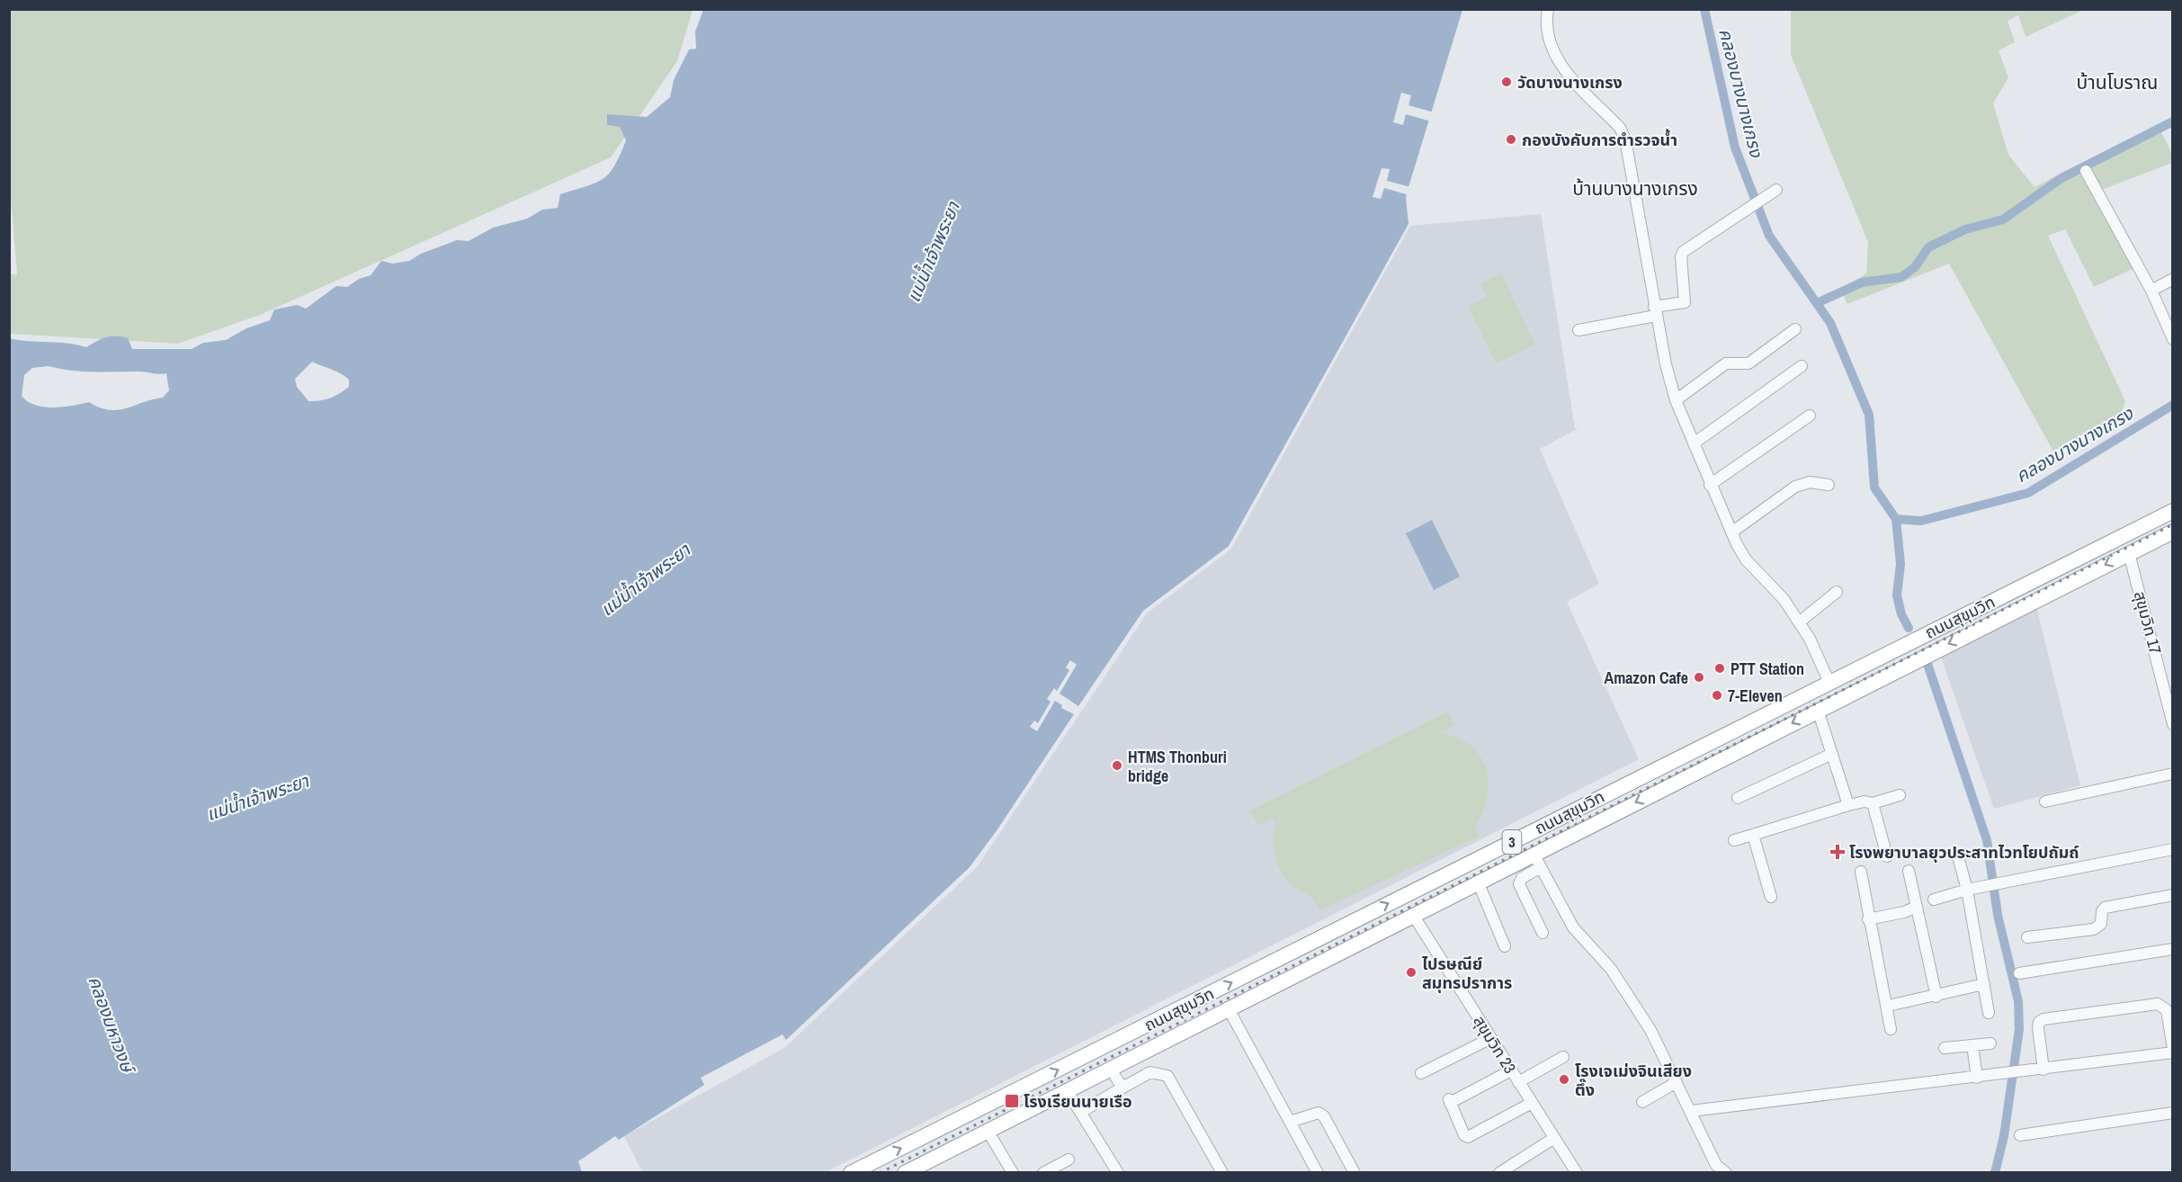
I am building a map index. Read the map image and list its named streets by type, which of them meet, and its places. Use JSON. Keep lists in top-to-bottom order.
{
  "streets": {
    "highway": ["ถนนสุขุมวิท", "3"],
    "street": ["สุขุมวิท 17", "สุขุมวิท 23"]
  },
  "crossings": [
    ["ถนนสุขุมวิท", "สุขุมวิท 17"],
    ["ถนนสุขุมวิท", "สุขุมวิท 23"]
  ],
  "districts": ["บ้านโบราณ", "บ้านบางนางเกรง"],
  "water": ["คลองบางนางเกรง", "แม่น้ำเจ้าพระยา", "คลองมหาวงษ์"],
  "places": {
    "other": [
      "วัดบางนางเกรง",
      "กองบังคับการตำรวจน้ำ",
      "PTT Station",
      "Amazon Cafe",
      "7-Eleven",
      "HTMS Thonburi bridge",
      "ไปรษณีย์ สมุทรปราการ",
      "โรงเจเม่งจินเสียง ตึ๊ง"
    ],
    "health": ["โรงพยาบาลยุวประสาทไวทโยปถัมถ์"],
    "transit": ["โรงเรียนนายเรือ"]
  }
}
